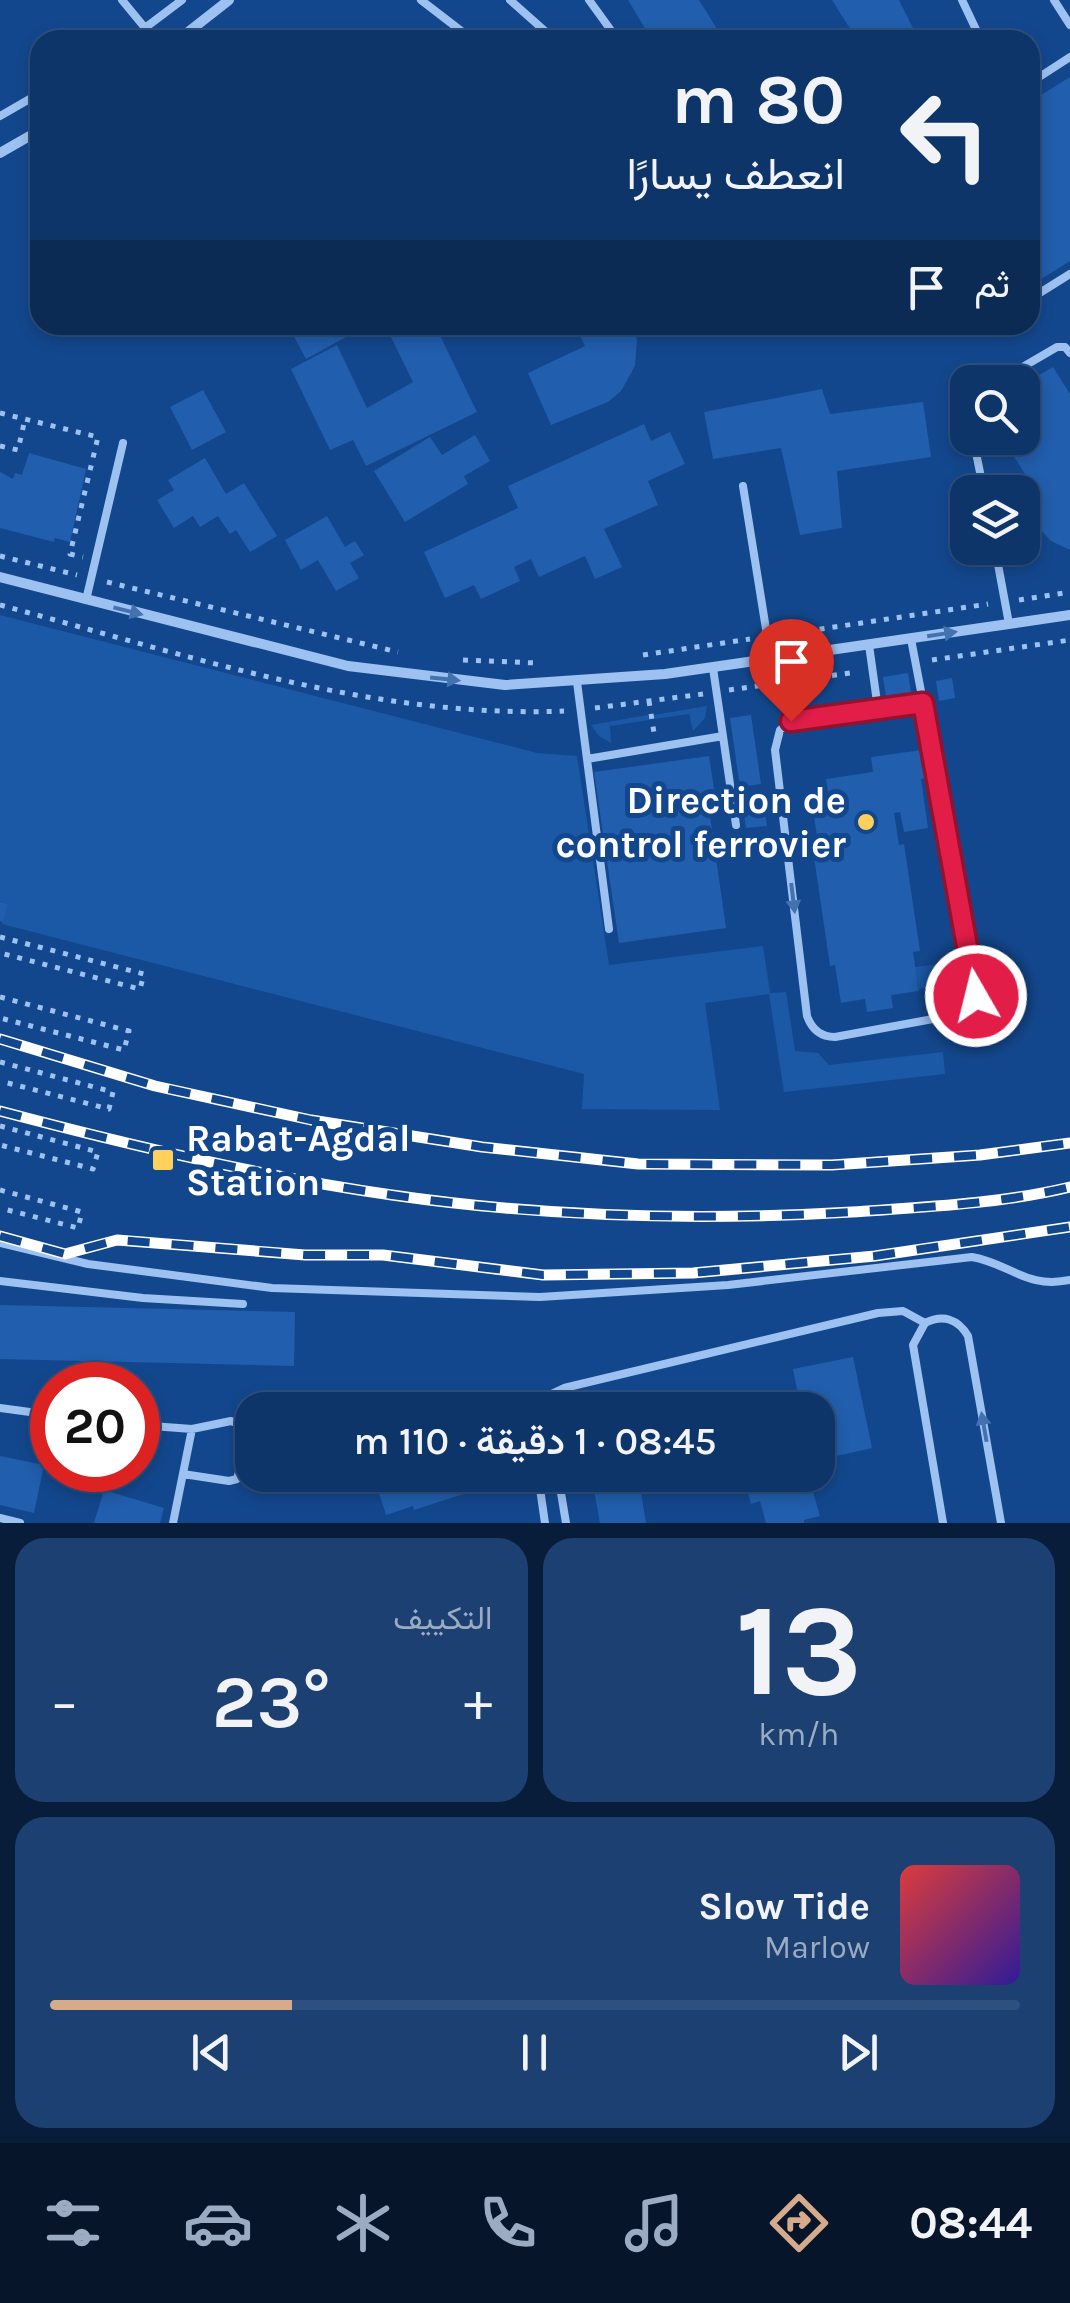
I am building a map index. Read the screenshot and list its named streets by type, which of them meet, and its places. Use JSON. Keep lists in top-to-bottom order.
{
  "places": {
    "other": ["Direction de control ferrovier"],
    "transit": ["Rabat-Agdal Station"]
  },
  "page": {
    "turn": ["80 m", "انعطف يسارًا"],
    "then": "ثم",
    "limit": "20",
    "trip": "08:45 · 1 دقيقة · 110 m",
    "tile": [
      ["13", "km/h"],
      "التكييف"
    ],
    "heat": ["−", "23°", "+"],
    "song": ["Slow Tide", "Marlow"],
    "tabs": "08:44"
  }
}
